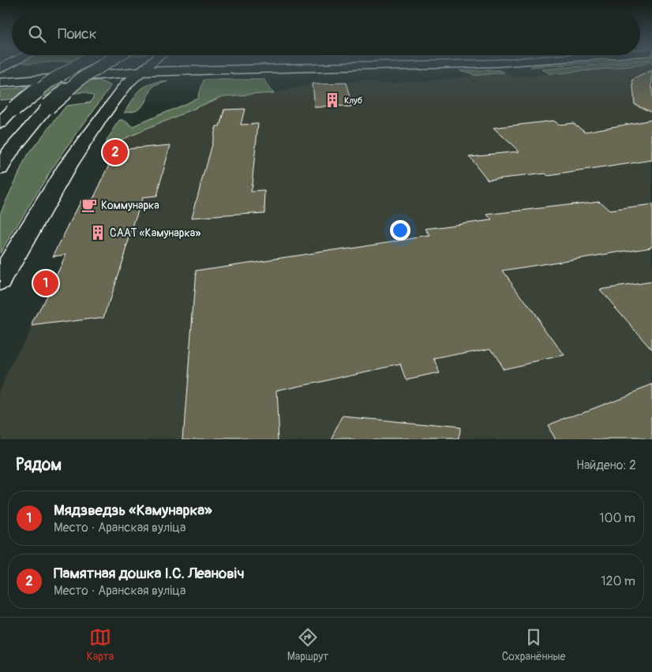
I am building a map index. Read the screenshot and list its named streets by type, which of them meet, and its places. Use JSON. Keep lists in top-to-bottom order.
{
  "places": {
    "building": ["Клуб", "СААТ «Камунарка»"],
    "cafe": ["Коммунарка"]
  },
  "page": {
    "search": "Поиск",
    "pins": ["2", "1"],
    "heading": ["Рядом", "Найдено: 2"],
    "list": [
      {
        "mark": "1",
        "name": "Мядзведзь «Камунарка»",
        "note": "Место · Аранская вуліца",
        "value": "100 m"
      },
      {
        "mark": "2",
        "name": "Памятная дошка І.С. Леановіч",
        "note": "Место · Аранская вуліца",
        "value": "120 m"
      }
    ],
    "nav": ["Карта", "Маршрут", "Сохранённые"]
  }
}
